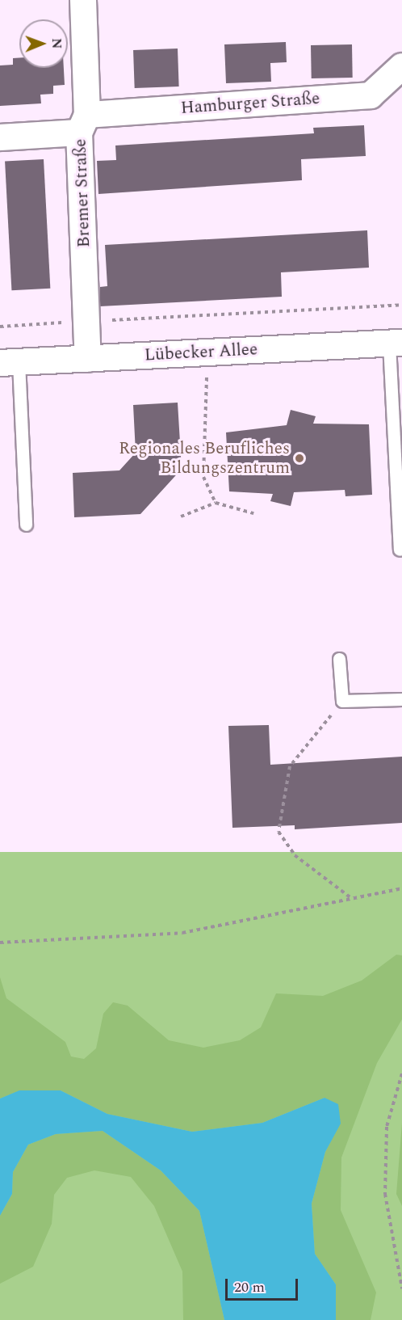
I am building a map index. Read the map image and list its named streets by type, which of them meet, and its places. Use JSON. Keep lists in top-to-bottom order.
{
  "streets": {
    "street": ["Hamburger Straße", "Bremer Straße", "Lübecker Allee"]
  },
  "crossings": [
    ["Hamburger Straße", "Bremer Straße"],
    ["Bremer Straße", "Lübecker Allee"]
  ],
  "places": ["Regionales Berufliches Bildungszentrum"],
  "scale_bar": "20 m",
  "north": "right"
}
